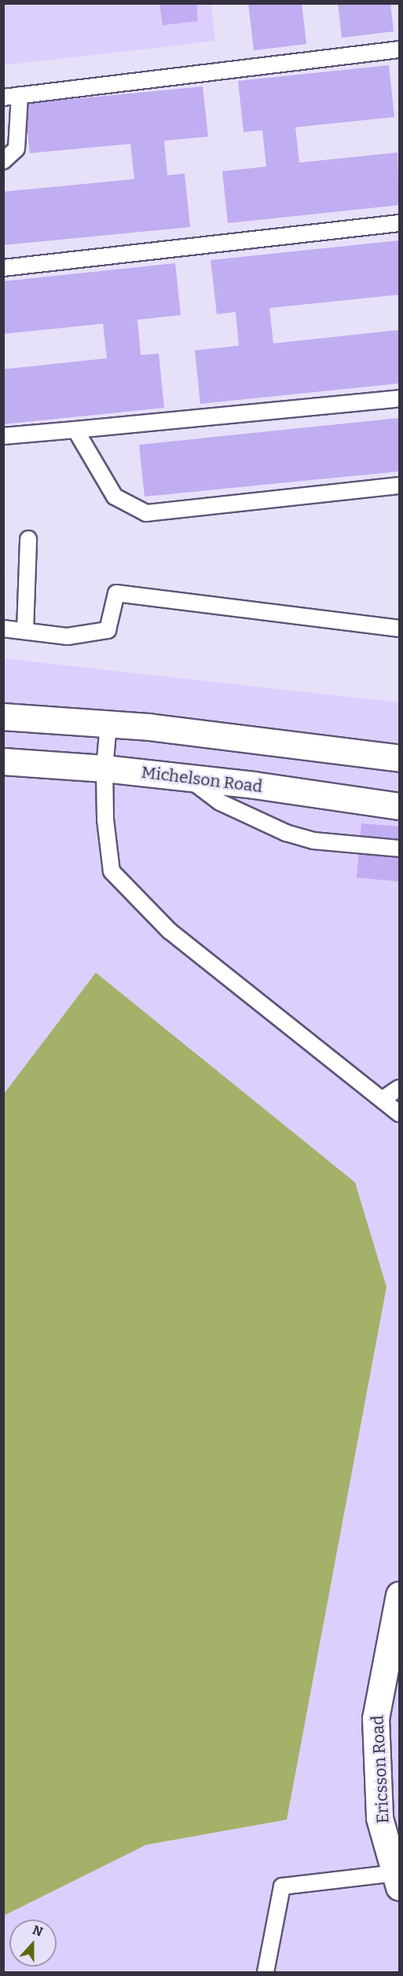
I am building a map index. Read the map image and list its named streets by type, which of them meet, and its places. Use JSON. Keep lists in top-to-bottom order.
{
  "streets": {
    "street": ["Michelson Road", "Ericsson Road"]
  },
  "north": "top"
}
